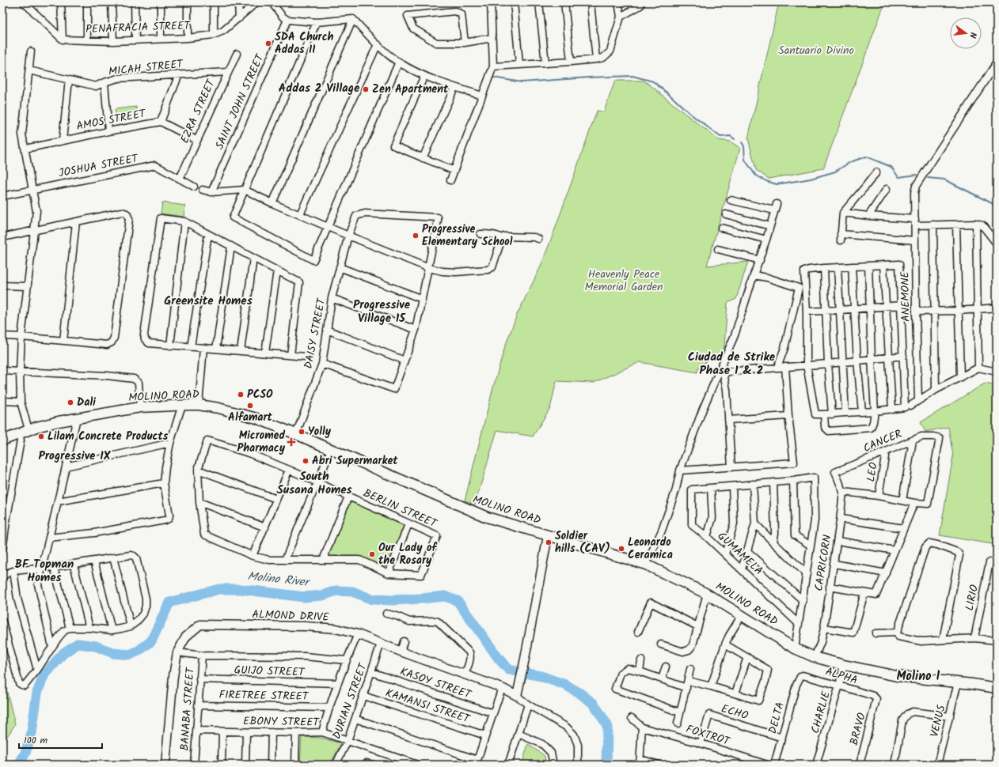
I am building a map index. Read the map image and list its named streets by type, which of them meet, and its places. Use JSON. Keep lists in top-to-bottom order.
{
  "streets": {
    "main road": ["MOLINO ROAD"],
    "street": [
      "PENAFRACIA STREET",
      "MICAH STREET",
      "SAINT JOHN STREET",
      "EZRA STREET",
      "AMOS STREET",
      "JOSHUA STREET",
      "ANEMONE",
      "DAISY STREET",
      "CANCER",
      "LEO",
      "BERLIN STREET",
      "GUMAMELA",
      "CAPRICORN",
      "LIRIO",
      "ALMOND DRIVE",
      "GUIJO STREET",
      "ALPHA",
      "KASOY STREET",
      "FIRETREE STREET",
      "DURIAN STREET",
      "KAMANSI STREET",
      "BANABA STREET",
      "ECHO",
      "CHARLIE",
      "DELTA",
      "VENUS",
      "EBONY STREET",
      "BRAVO",
      "FOXTROT"
    ]
  },
  "crossings": [
    ["MICAH STREET", "EZRA STREET"],
    ["EZRA STREET", "AMOS STREET"],
    ["EZRA STREET", "JOSHUA STREET"],
    ["DAISY STREET", "MOLINO ROAD"],
    ["MOLINO ROAD", "CAPRICORN"],
    ["MOLINO ROAD", "CHARLIE"],
    ["MOLINO ROAD", "VENUS"],
    ["CANCER", "LEO"],
    ["CANCER", "CAPRICORN"],
    ["ALMOND DRIVE", "DURIAN STREET"],
    ["GUIJO STREET", "BANABA STREET"],
    ["ALPHA", "CHARLIE"],
    ["ALPHA", "DELTA"],
    ["ALPHA", "BRAVO"],
    ["KASOY STREET", "DURIAN STREET"],
    ["FIRETREE STREET", "BANABA STREET"],
    ["DURIAN STREET", "KAMANSI STREET"],
    ["DURIAN STREET", "EBONY STREET"],
    ["BANABA STREET", "EBONY STREET"],
    ["ECHO", "DELTA"],
    ["ECHO", "FOXTROT"]
  ],
  "districts": [
    "Addas 2 Village",
    "Greensite Homes",
    "Progressive Village 15",
    "Ciudad de Strike Phase 1 & 2",
    "Progressive IX",
    "South Susana Homes",
    "BF Topman Homes",
    "Molino I"
  ],
  "water": ["Molino River"],
  "parks": ["Santuario Divino", "Heavenly Peace Memorial Garden"],
  "places": {
    "other": [
      "SDA Church Addas II",
      "Zen Apartment",
      "Progressive Elementary School",
      "PCSO",
      "Dali",
      "Alfamart",
      "Yolly",
      "Lilam Concrete Products",
      "Abri Supermarket",
      "Soldier hills (CAV)",
      "Leonardo Ceramica",
      "Our Lady of the Rosary"
    ],
    "health": ["Micromed Pharmacy"]
  },
  "scale_bar": "100 m",
  "north": "right"
}
